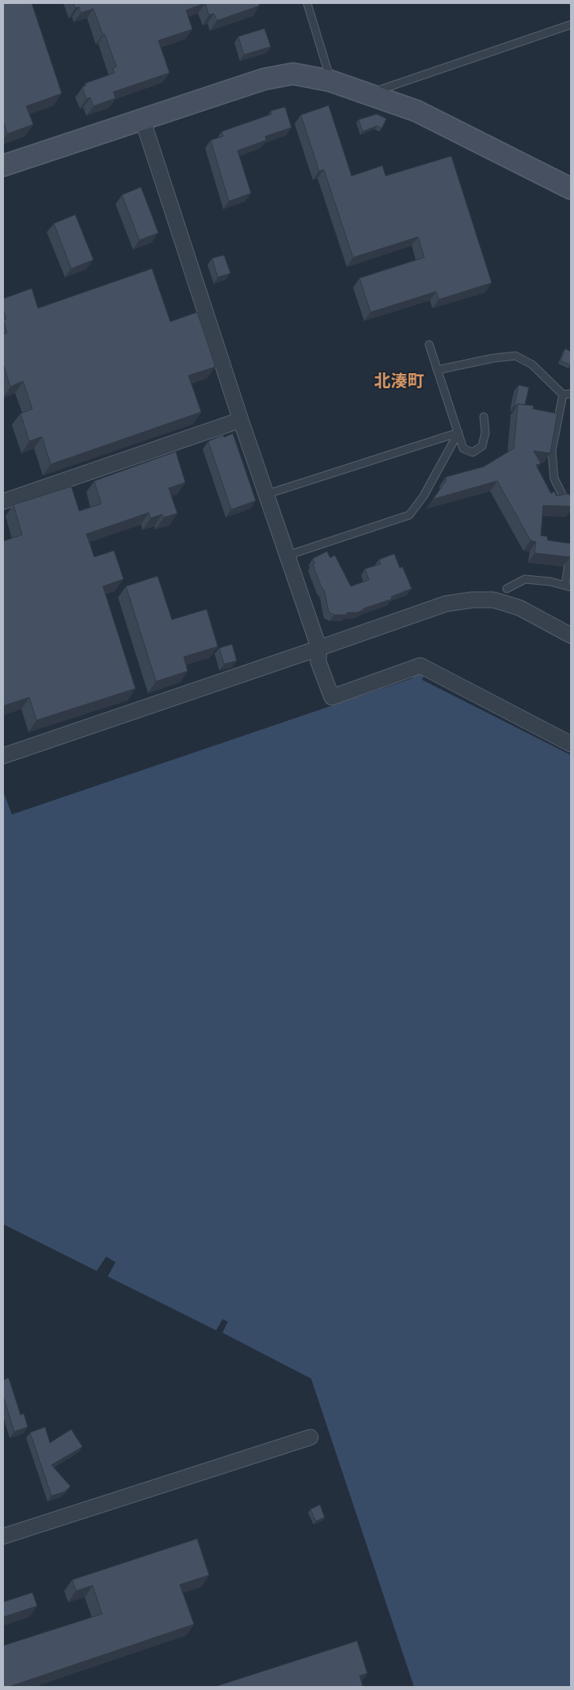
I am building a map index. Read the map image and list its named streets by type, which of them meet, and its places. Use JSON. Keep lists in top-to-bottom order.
{
  "districts": ["北湊町"]
}
